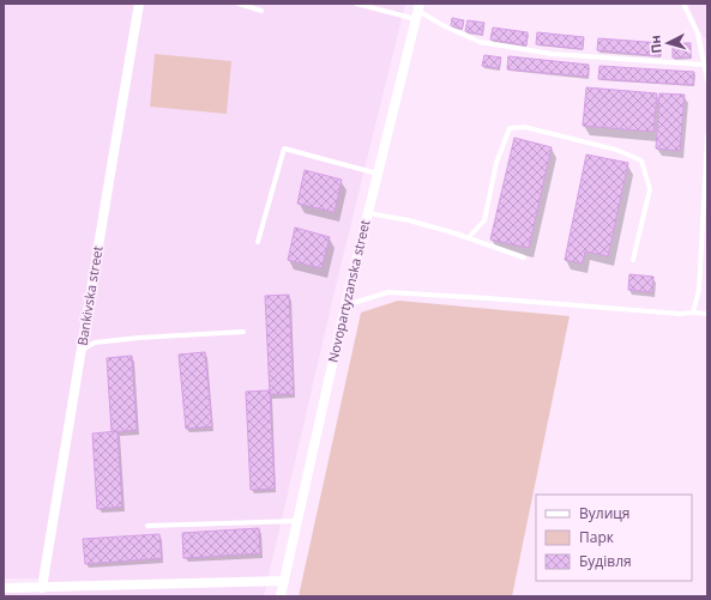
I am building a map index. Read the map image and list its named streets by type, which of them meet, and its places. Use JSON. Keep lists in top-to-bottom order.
{
  "streets": {
    "street": ["Novopartyzanska street", "Bankivska street"]
  },
  "legend": ["Вулиця", "Парк", "Будівля"],
  "north": "left"
}
